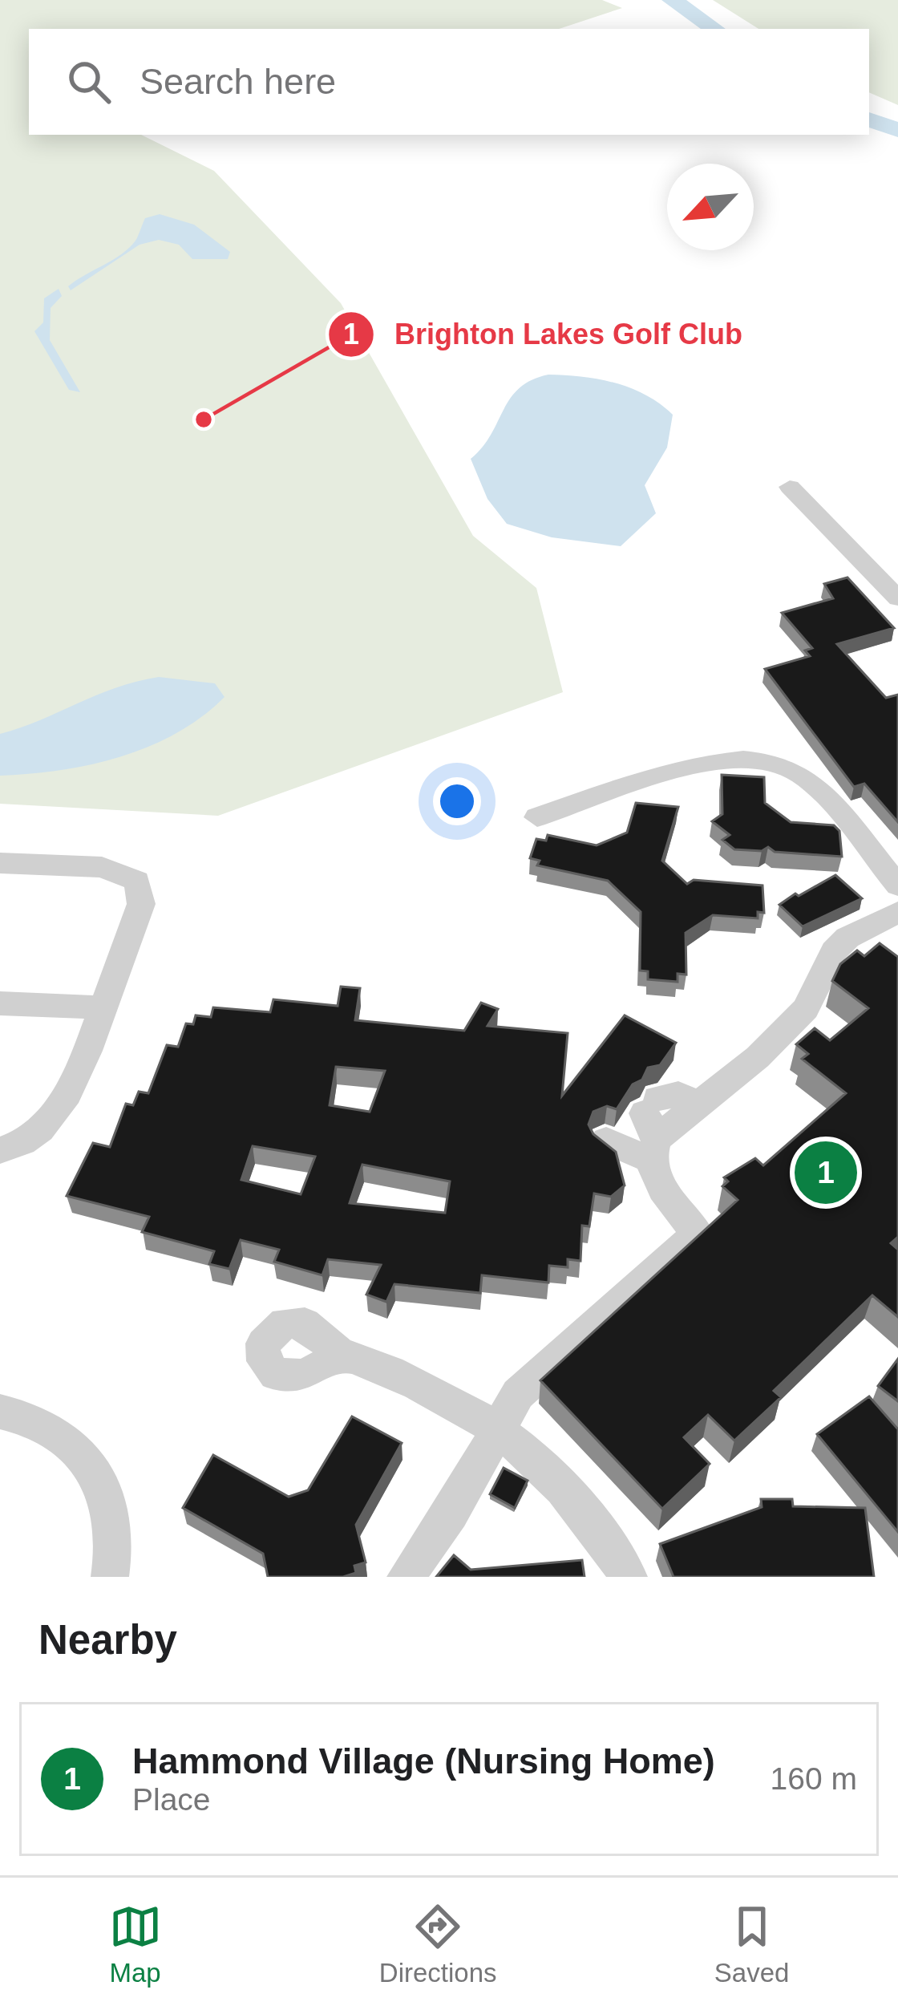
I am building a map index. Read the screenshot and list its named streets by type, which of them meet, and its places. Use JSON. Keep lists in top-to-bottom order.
{
  "places": ["Brighton Lakes Golf Club"],
  "north": "bottom left",
  "page": {
    "search": "Search here",
    "pins": "1",
    "heading": "Nearby",
    "list": [
      {
        "mark": "1",
        "name": "Hammond Village (Nursing Home)",
        "note": "Place",
        "value": "160 m"
      }
    ],
    "nav": ["Map", "Directions", "Saved"]
  }
}
